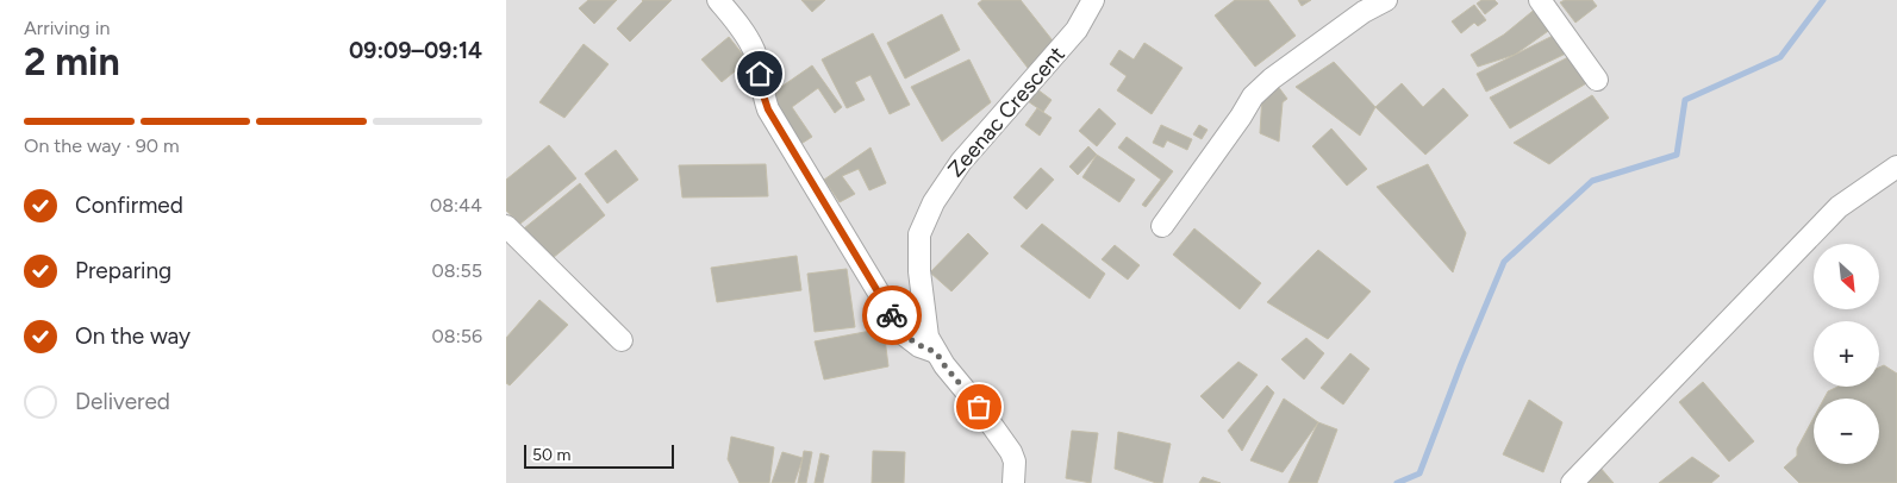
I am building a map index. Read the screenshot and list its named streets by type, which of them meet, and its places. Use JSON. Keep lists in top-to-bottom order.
{
  "streets": {
    "street": ["Zeenac Crescent"]
  },
  "scale_bar": "50 m",
  "north": "bottom right",
  "page": {
    "heading": ["2 min", "Arriving in", "09:09–09:14"],
    "bar": "On the way · 90 m",
    "list": [
      ["Confirmed", "08:44"],
      ["Preparing", "08:55"],
      ["On the way", "08:56"],
      "Delivered"
    ],
    "map_buttons": ["+", "−"],
    "scale": "50 m"
  }
}
